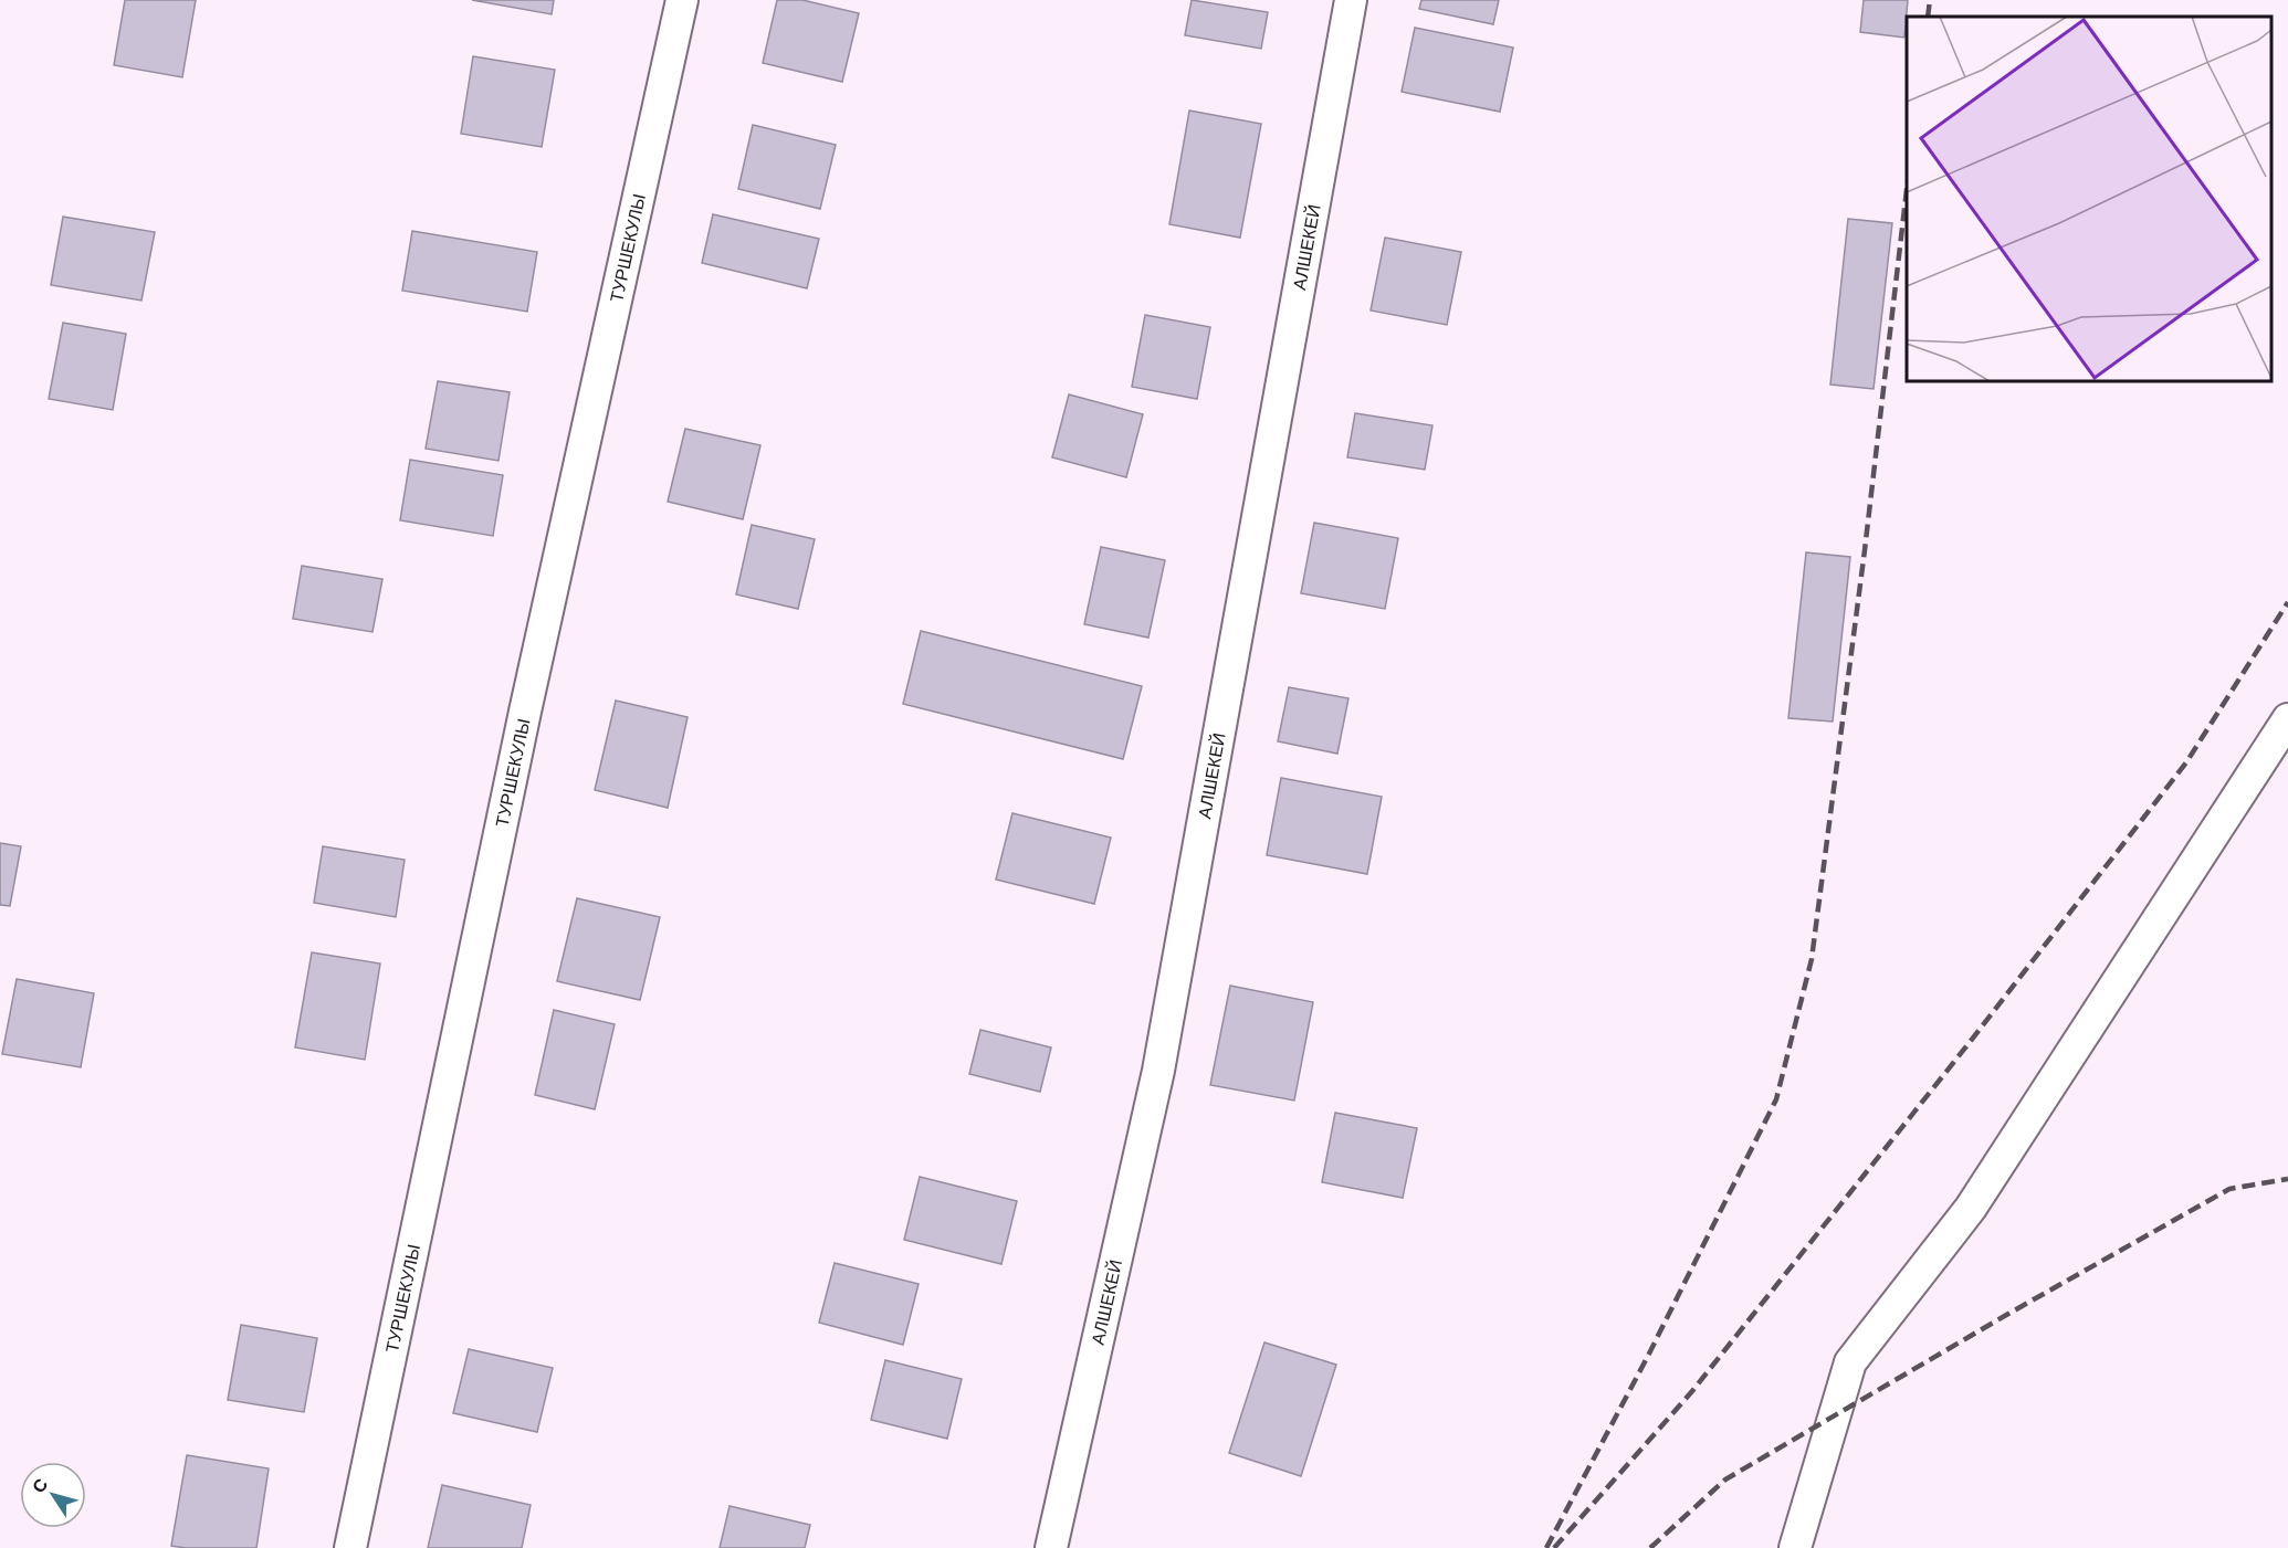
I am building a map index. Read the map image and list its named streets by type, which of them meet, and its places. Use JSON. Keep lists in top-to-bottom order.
{
  "streets": {
    "street": ["АЛШЕКЕЙ", "ТУРШЕКУЛЫ"]
  },
  "north": "top left"
}
